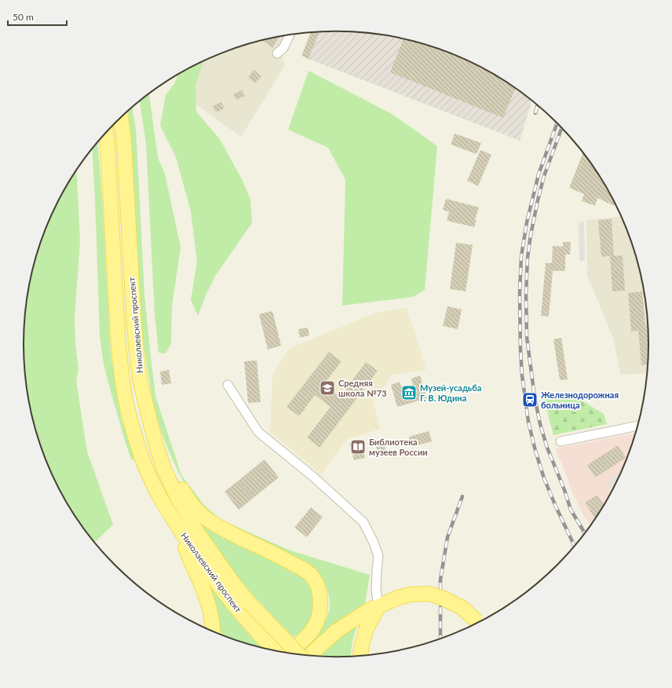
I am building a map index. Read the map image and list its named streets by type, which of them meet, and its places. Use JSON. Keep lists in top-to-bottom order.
{
  "streets": {
    "main road": ["Николаевский проспект"]
  },
  "places": {
    "school or university": ["Средняя школа №73"],
    "museum": ["Музей-усадьба Г. В. Юдина"],
    "station": ["Железнодорожная больница"],
    "library": ["Библиотека музеев России"]
  },
  "scale_bar": "50 m"
}
